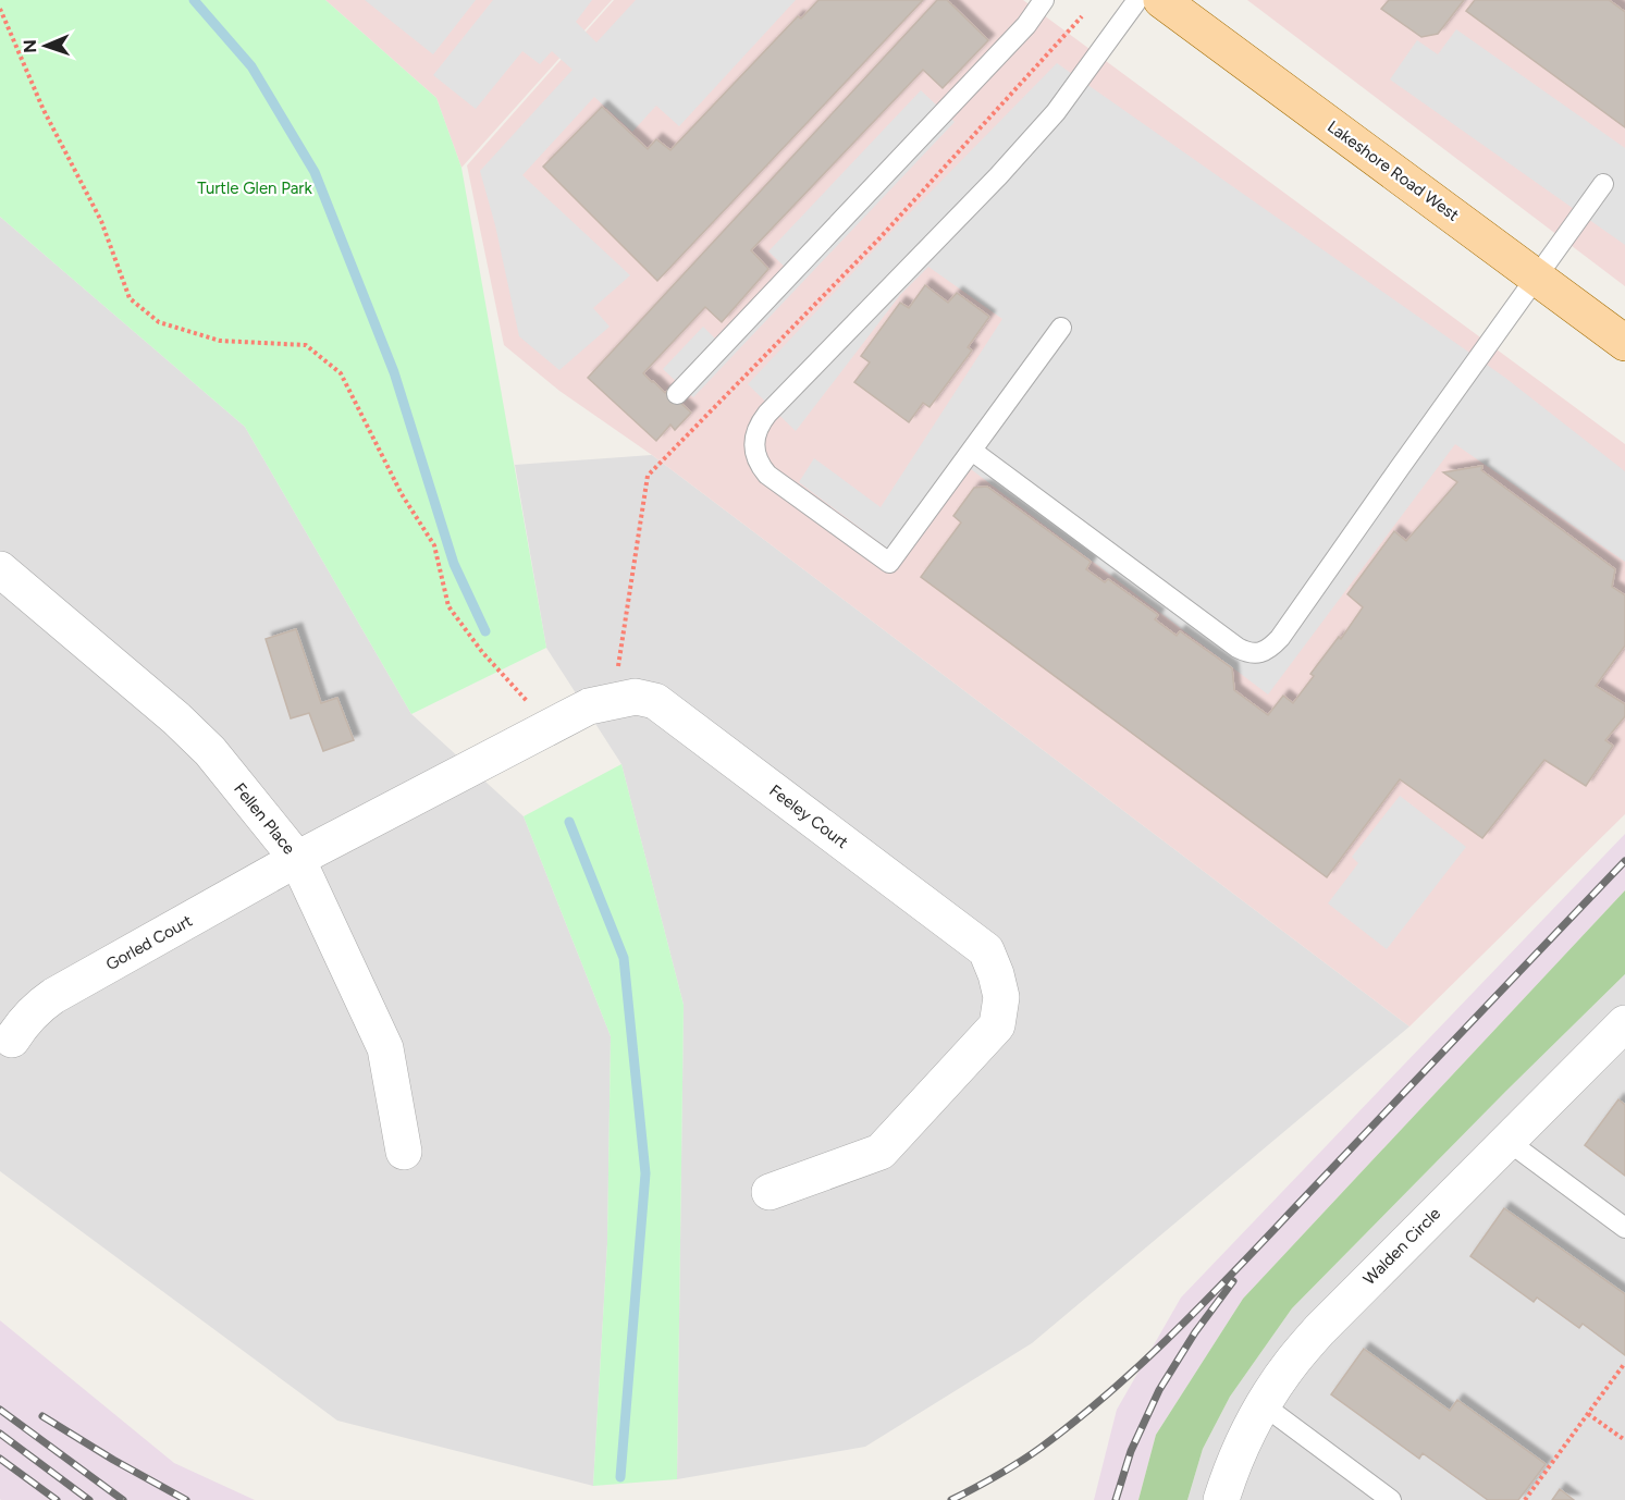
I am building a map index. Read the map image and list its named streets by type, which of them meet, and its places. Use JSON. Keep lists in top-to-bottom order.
{
  "streets": {
    "main road": ["Lakeshore Road West"],
    "street": [
      "Feeley Court",
      "Fellen Place",
      "Gorled Court",
      "Walden Circle"
    ]
  },
  "crossings": [
    ["Feeley Court", "Fellen Place"],
    ["Feeley Court", "Gorled Court"],
    ["Fellen Place", "Gorled Court"]
  ],
  "parks": ["Turtle Glen Park"],
  "north": "left"
}
